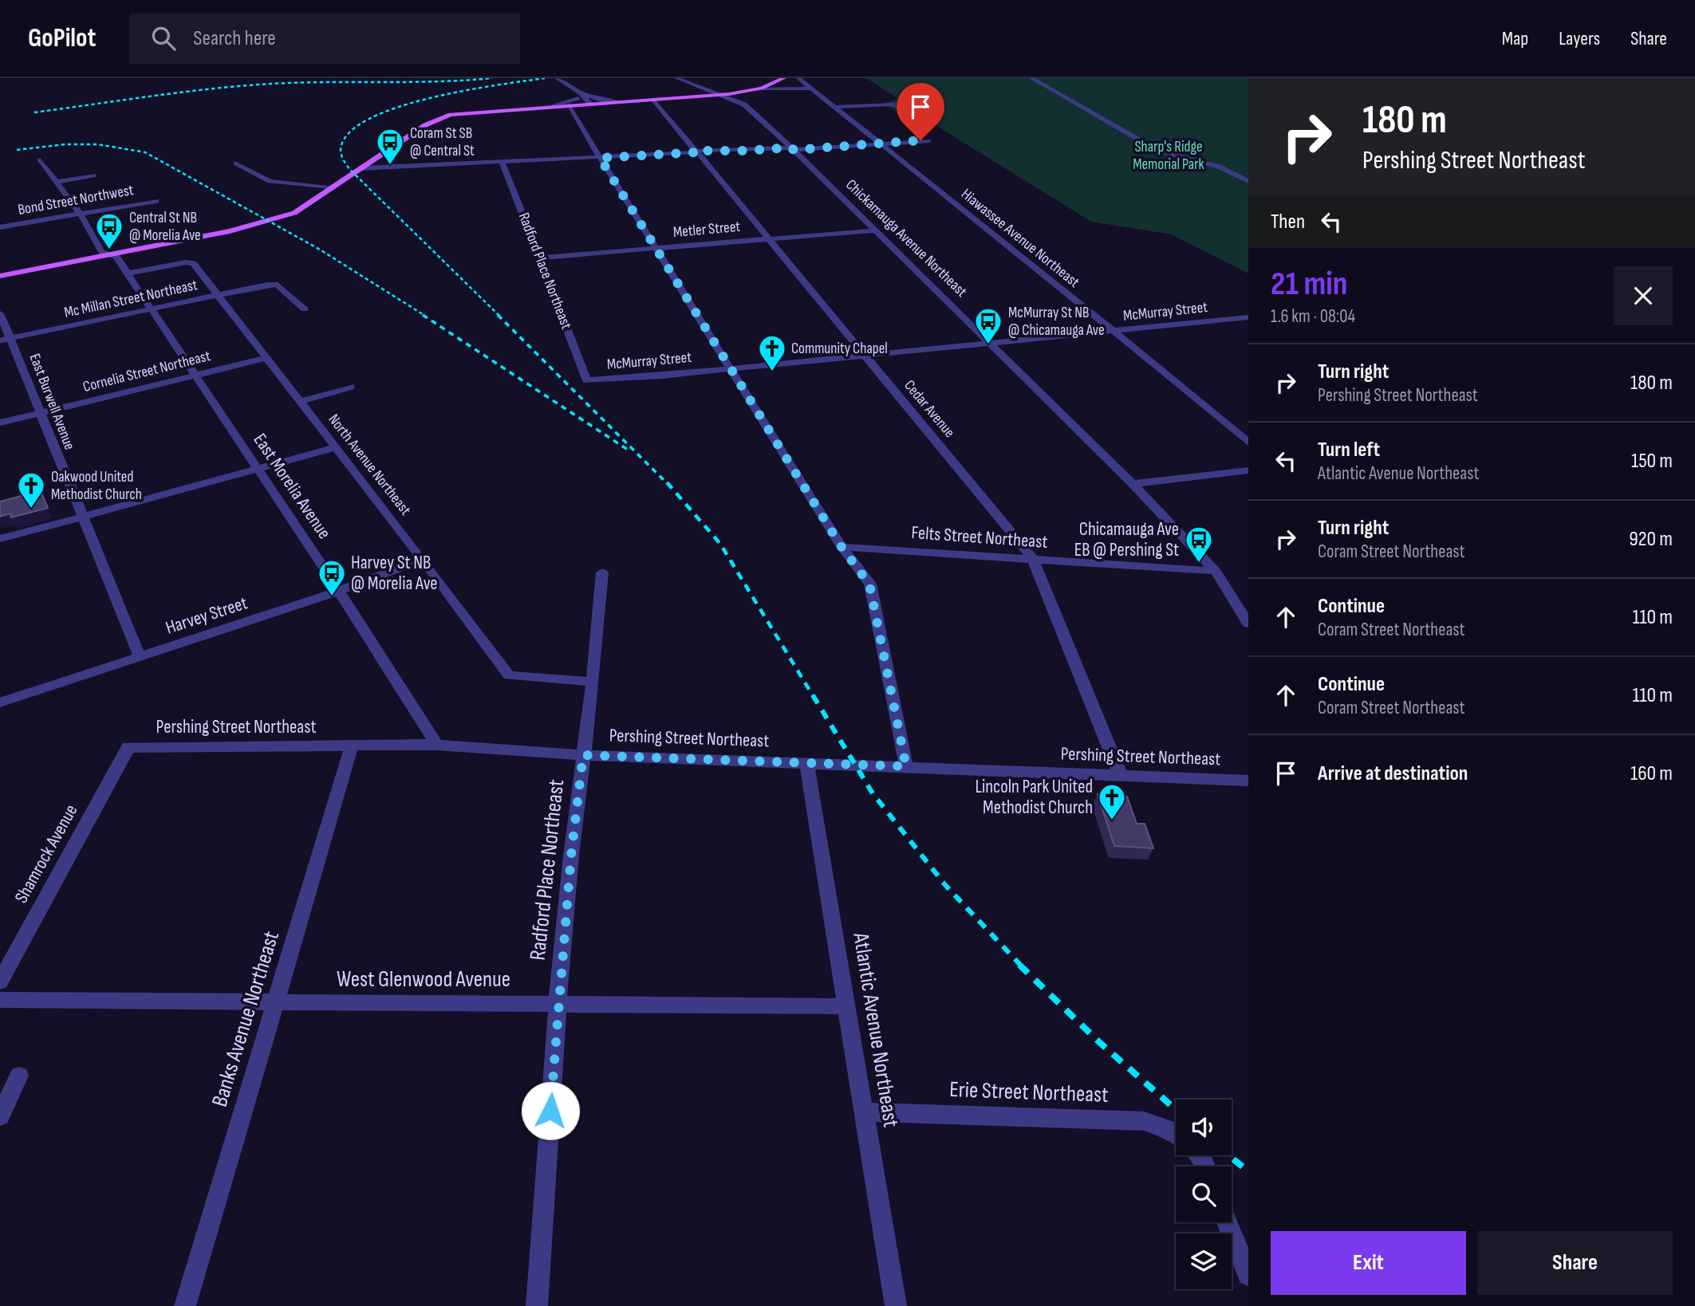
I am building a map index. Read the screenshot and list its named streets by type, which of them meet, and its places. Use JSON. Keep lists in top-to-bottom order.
{
  "streets": {
    "street": [
      "Bond Street Northwest",
      "Metler Street",
      "Chickamauga Avenue Northeast",
      "Hiawassee Avenue Northeast",
      "Radford Place Northeast",
      "Mc Millan Street Northeast",
      "McMurray Street",
      "Cornelia Street Northeast",
      "East Burwell Avenue",
      "Cedar Avenue",
      "North Avenue Northeast",
      "East Morelia Avenue",
      "Felts Street Northeast",
      "Harvey Street",
      "Pershing Street Northeast",
      "Shamrock Avenue",
      "West Glenwood Avenue",
      "Banks Avenue Northeast",
      "Atlantic Avenue Northeast",
      "Erie Street Northeast"
    ]
  },
  "crossings": [
    ["Bond Street Northwest", "East Morelia Avenue"],
    ["Metler Street", "Chickamauga Avenue Northeast"],
    ["Metler Street", "Radford Place Northeast"],
    ["Metler Street", "Cedar Avenue"],
    ["Chickamauga Avenue Northeast", "McMurray Street"],
    ["Chickamauga Avenue Northeast", "Felts Street Northeast"],
    ["Hiawassee Avenue Northeast", "McMurray Street"],
    ["Radford Place Northeast", "McMurray Street"],
    ["Radford Place Northeast", "North Avenue Northeast"],
    ["Radford Place Northeast", "Pershing Street Northeast"],
    ["Radford Place Northeast", "West Glenwood Avenue"],
    ["Mc Millan Street Northeast", "East Burwell Avenue"],
    ["Mc Millan Street Northeast", "North Avenue Northeast"],
    ["Mc Millan Street Northeast", "East Morelia Avenue"],
    ["McMurray Street", "Cedar Avenue"],
    ["Cornelia Street Northeast", "East Burwell Avenue"],
    ["Cornelia Street Northeast", "North Avenue Northeast"],
    ["Cornelia Street Northeast", "East Morelia Avenue"],
    ["East Burwell Avenue", "Harvey Street"],
    ["Cedar Avenue", "Felts Street Northeast"],
    ["Cedar Avenue", "Pershing Street Northeast"],
    ["North Avenue Northeast", "East Morelia Avenue"],
    ["North Avenue Northeast", "Harvey Street"],
    ["East Morelia Avenue", "Harvey Street"],
    ["East Morelia Avenue", "Pershing Street Northeast"],
    ["Pershing Street Northeast", "Shamrock Avenue"],
    ["Pershing Street Northeast", "Banks Avenue Northeast"],
    ["Pershing Street Northeast", "Atlantic Avenue Northeast"],
    ["West Glenwood Avenue", "Banks Avenue Northeast"],
    ["West Glenwood Avenue", "Atlantic Avenue Northeast"],
    ["Atlantic Avenue Northeast", "Erie Street Northeast"]
  ],
  "parks": ["Sharp's Ridge Memorial Park"],
  "places": {
    "bus stop": [
      "Coram St SB @ Central St",
      "Central St NB @ Morelia Ave",
      "McMurray St NB @ Chicamauga Ave",
      "Chicamauga Ave EB @ Pershing St",
      "Harvey St NB @ Morelia Ave"
    ],
    "church": ["Community Chapel", "Oakwood United Methodist Church", "Lincoln Park United Methodist Church"]
  },
  "page": {
    "header": "GoPilot",
    "search": "Search here",
    "nav": ["Map", "Layers", "Share"],
    "turn": ["180 m", "Pershing Street Northeast"],
    "then": "Then",
    "heading": ["21 min", "1.6 km · 08:04"],
    "list": [
      {
        "name": "Turn right",
        "note": "Pershing Street Northeast",
        "value": "180 m"
      },
      {
        "name": "Turn left",
        "note": "Atlantic Avenue Northeast",
        "value": "150 m"
      },
      {
        "name": "Turn right",
        "note": "Coram Street Northeast",
        "value": "920 m"
      },
      {
        "name": "Continue",
        "note": "Coram Street Northeast",
        "value": "110 m"
      },
      {
        "name": "Continue",
        "note": "Coram Street Northeast",
        "value": "110 m"
      },
      {
        "name": "Arrive at destination",
        "value": "160 m"
      }
    ],
    "buttons": ["Exit", "Share"]
  }
}
